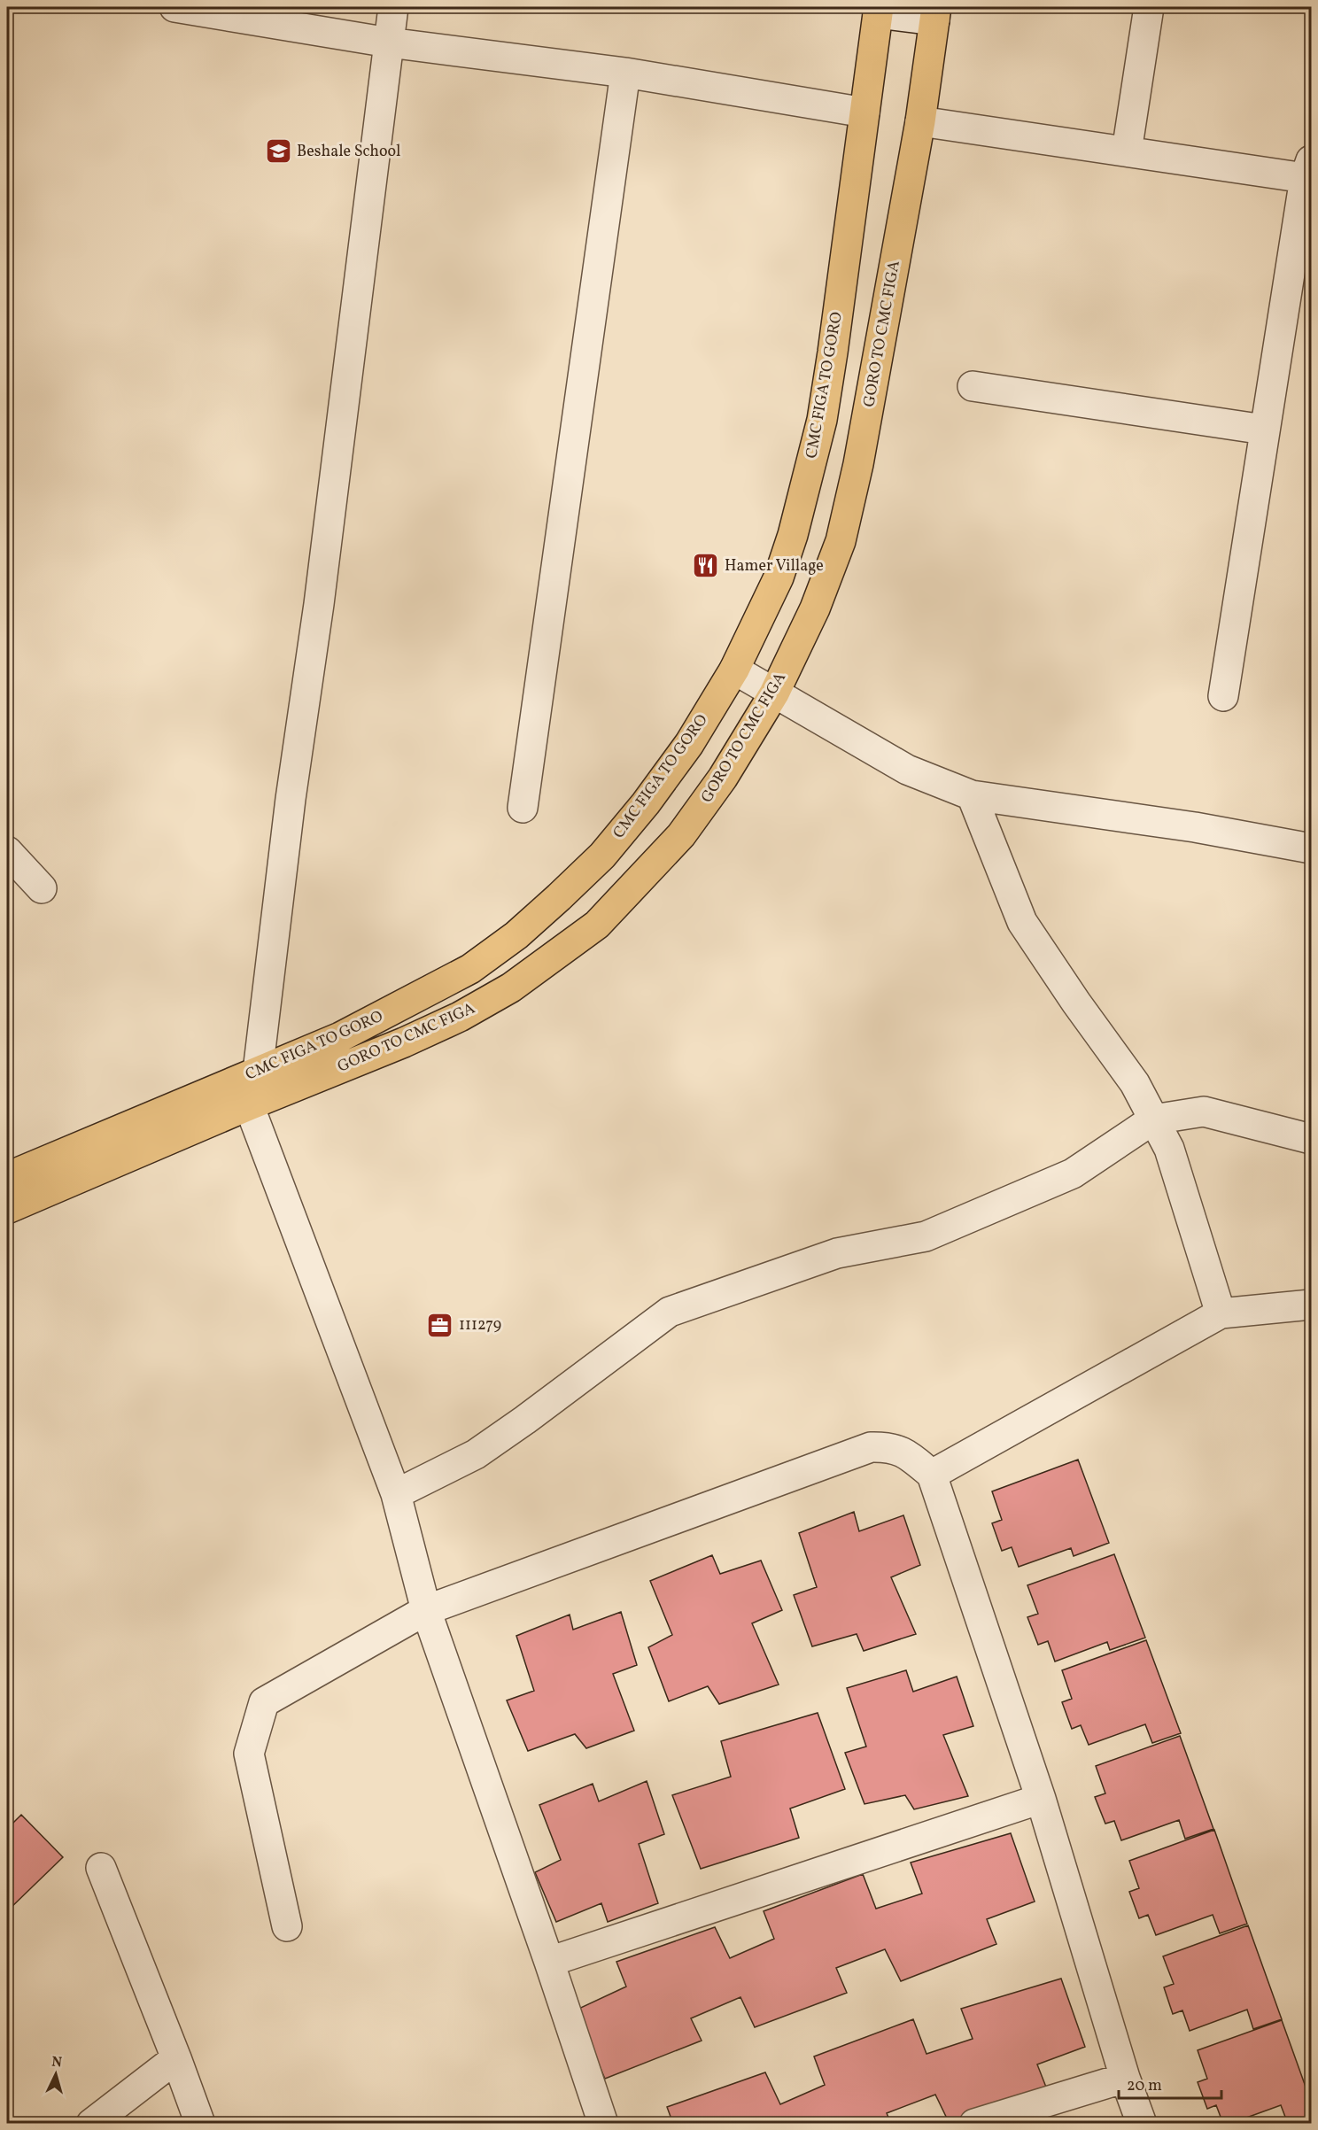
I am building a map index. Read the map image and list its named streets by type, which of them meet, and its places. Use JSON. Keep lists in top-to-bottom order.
{
  "streets": {
    "main road": ["GORO TO CMC FIGA", "CMC FIGA TO GORO"]
  },
  "places": {
    "school or university": ["Beshale School"],
    "restaurant": ["Hamer Village"],
    "office": ["111279"]
  },
  "scale_bar": "20 m",
  "north": "top"
}
